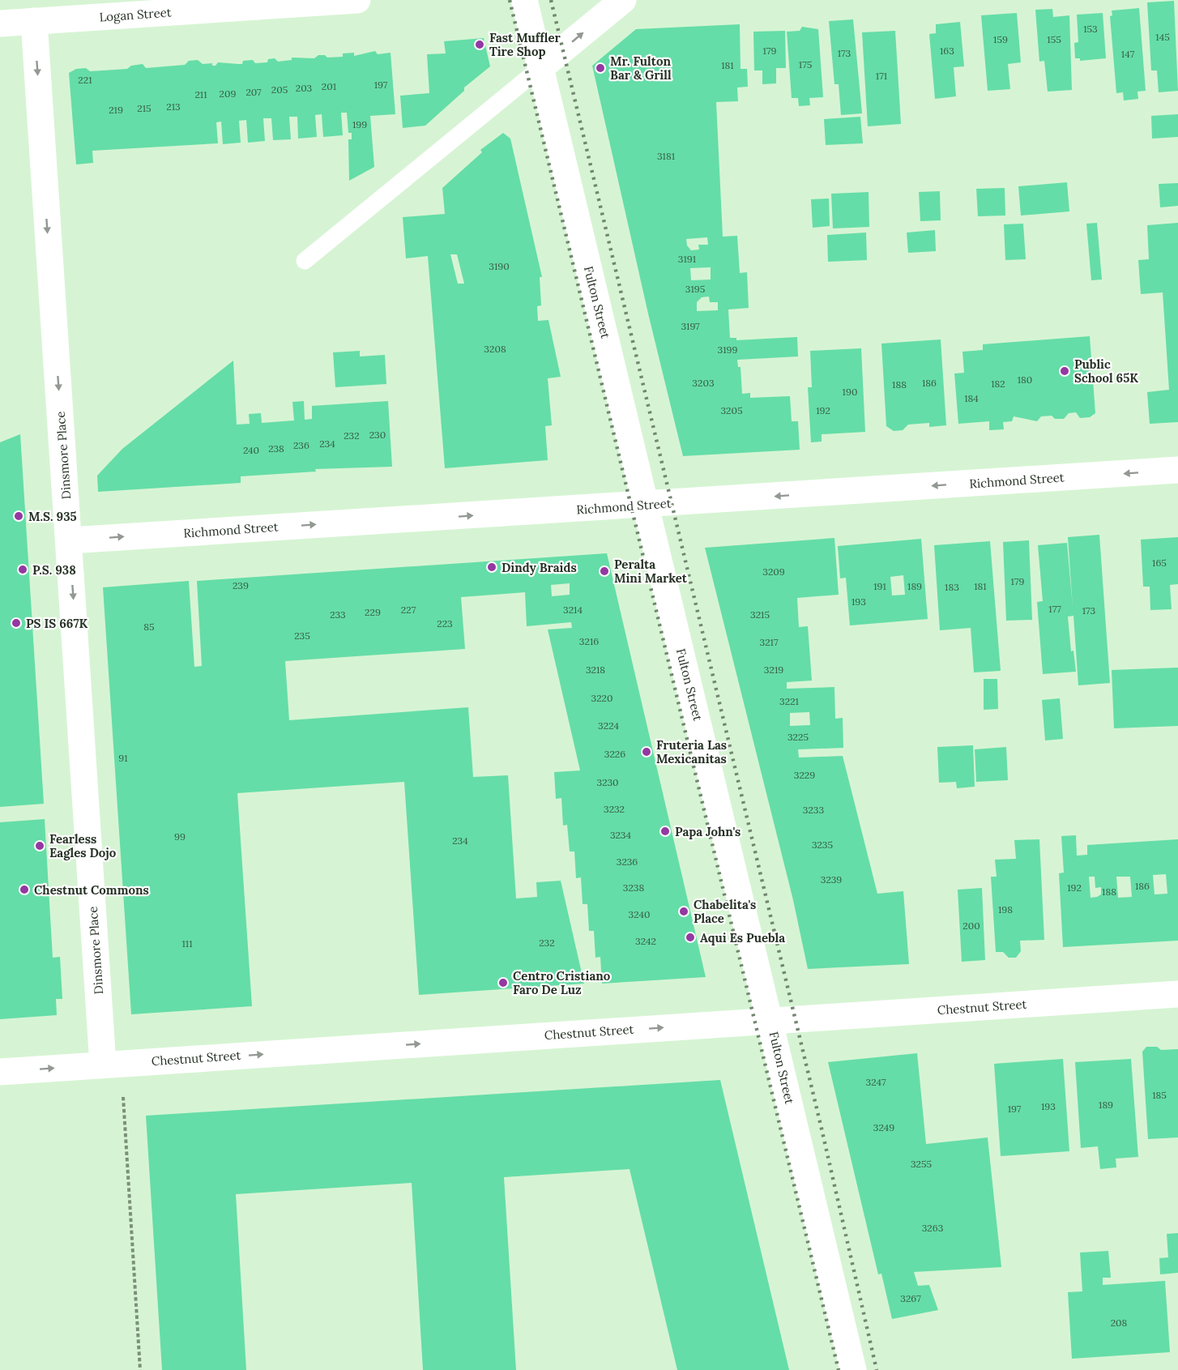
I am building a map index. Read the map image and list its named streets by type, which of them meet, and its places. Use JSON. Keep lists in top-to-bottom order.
{
  "streets": {
    "street": [
      "Logan Street",
      "Fulton Street",
      "Dinsmore Place",
      "Richmond Street",
      "Chestnut Street"
    ]
  },
  "crossings": [
    ["Logan Street", "Dinsmore Place"],
    ["Fulton Street", "Richmond Street"],
    ["Fulton Street", "Chestnut Street"],
    ["Dinsmore Place", "Richmond Street"],
    ["Dinsmore Place", "Chestnut Street"]
  ],
  "one_way": ["Dinsmore Place", "Chestnut Street"],
  "places": [
    "Fast Muffler Tire Shop",
    "Mr. Fulton Bar & Grill",
    "Public School 65K",
    "M.S. 935",
    "Dindy Braids",
    "P.S. 938",
    "Peralta Mini Market",
    "PS IS 667K",
    "Fruteria Las Mexicanitas",
    "Papa John's",
    "Fearless Eagles Dojo",
    "Chestnut Commons",
    "Chabelita's Place",
    "Aqui Es Puebla",
    "Centro Cristiano Faro De Luz"
  ],
  "house_numbers": [
    "153",
    "145",
    "159",
    "155",
    "179",
    "163",
    "173",
    "147",
    "175",
    "181",
    "171",
    "221",
    "197",
    "201",
    "203",
    "205",
    "207",
    "209",
    "211",
    "213",
    "215",
    "219",
    "199",
    "3181",
    "3191",
    "3190",
    "3195",
    "3197",
    "3208",
    "3199",
    "180",
    "3203",
    "186",
    "182",
    "188",
    "190",
    "184",
    "3205",
    "192",
    "230",
    "232",
    "234",
    "236",
    "238",
    "240",
    "165",
    "3209",
    "179",
    "239",
    "191",
    "189",
    "181",
    "183",
    "193",
    "177",
    "227",
    "3214",
    "173",
    "229",
    "233",
    "3215",
    "223",
    "85",
    "235",
    "3216",
    "3217",
    "3218",
    "3219",
    "3220",
    "3221",
    "3224",
    "3225",
    "3226",
    "91",
    "3229",
    "3230",
    "3232",
    "3233",
    "3234",
    "99",
    "234",
    "3235",
    "3236",
    "3239",
    "186",
    "3238",
    "192",
    "188",
    "198",
    "3240",
    "200",
    "3242",
    "232",
    "111",
    "3247",
    "185",
    "189",
    "193",
    "197",
    "3249",
    "3255",
    "3263",
    "3267",
    "208"
  ]
}
